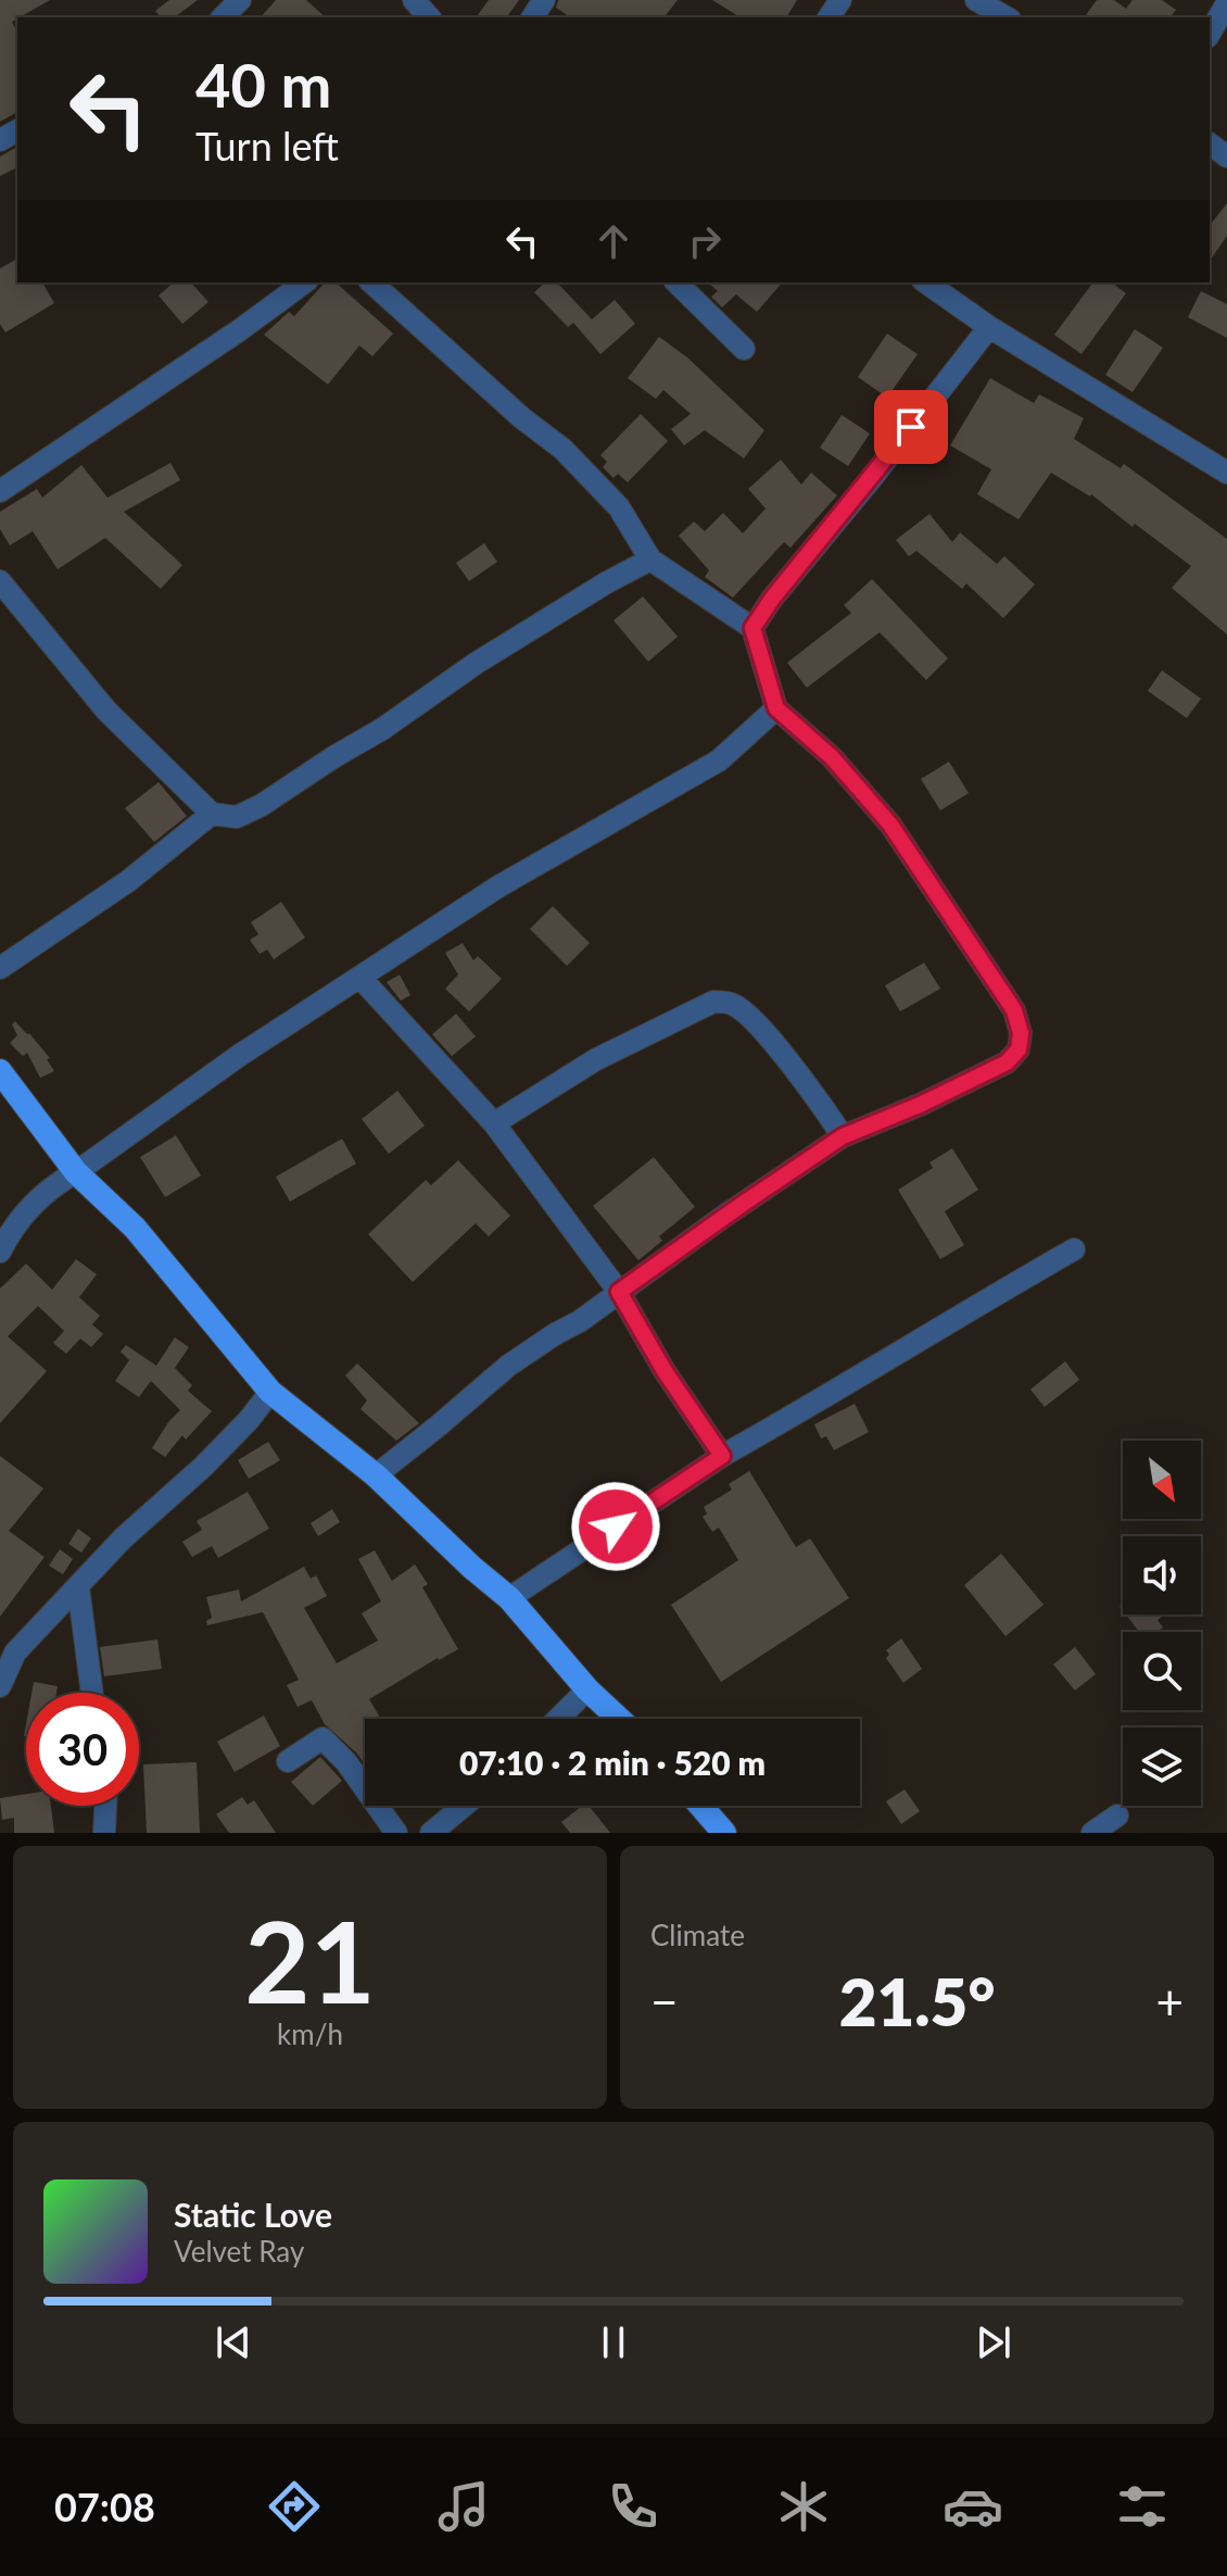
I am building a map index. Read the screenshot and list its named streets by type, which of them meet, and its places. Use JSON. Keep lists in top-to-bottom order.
{
  "north": "bottom right",
  "page": {
    "turn": ["40 m", "Turn left"],
    "limit": "30",
    "trip": "07:10 · 2 min · 520 m",
    "tile": [
      ["21", "km/h"],
      "Climate"
    ],
    "heat": ["−", "21.5°", "+"],
    "song": ["Static Love", "Velvet Ray"],
    "tabs": "07:08"
  }
}
